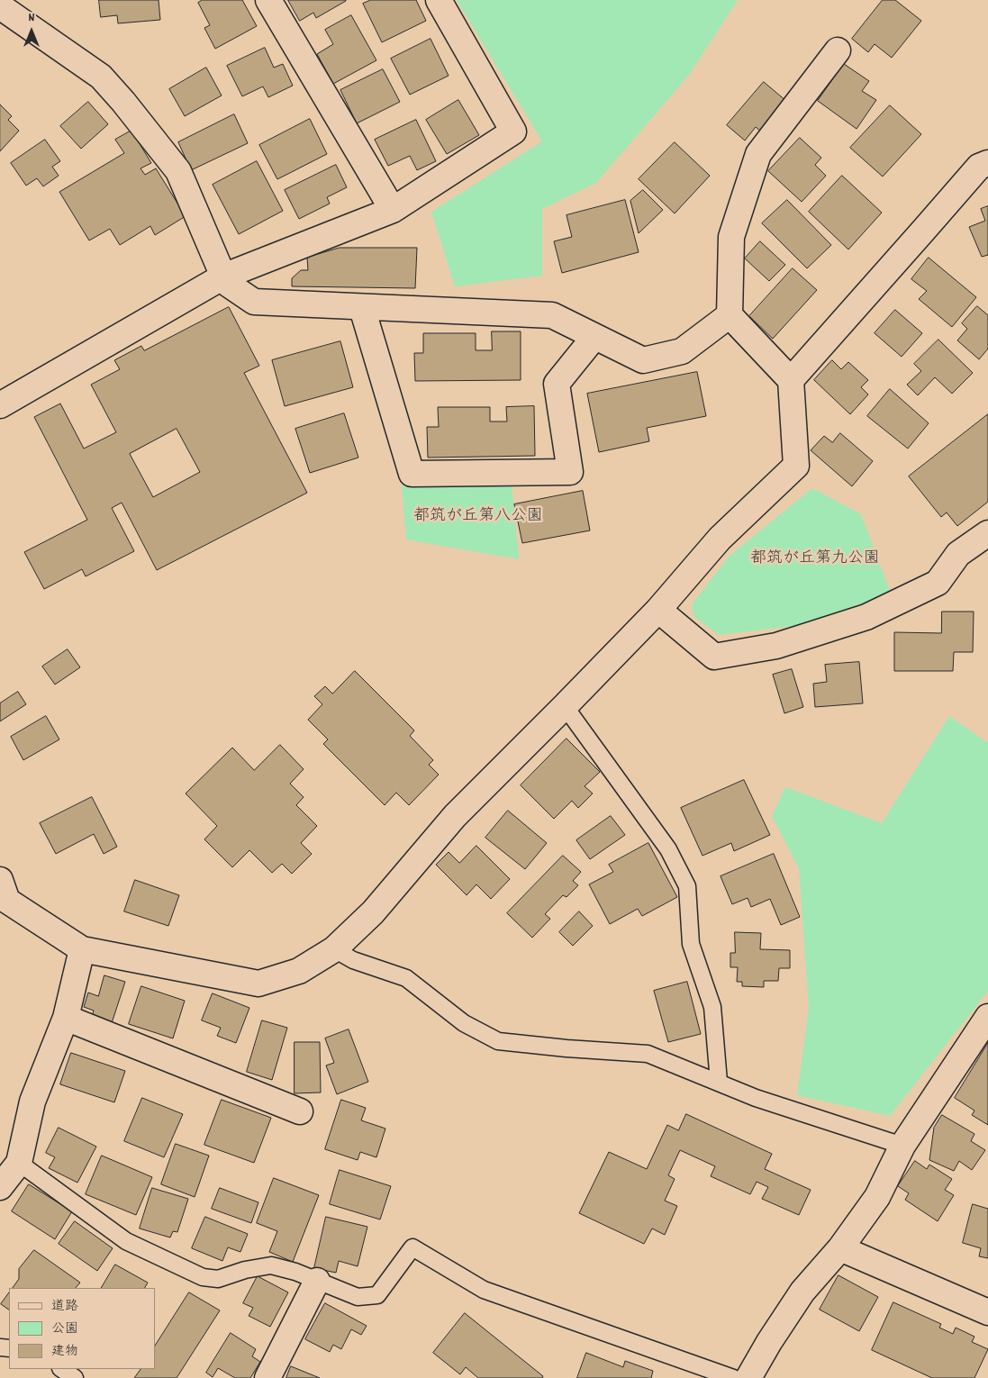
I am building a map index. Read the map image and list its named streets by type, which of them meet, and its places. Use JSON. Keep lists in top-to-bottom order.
{
  "parks": ["都筑が丘第八公園", "都筑が丘第九公園"],
  "legend": ["道路", "公園", "建物"],
  "north": "top"
}
